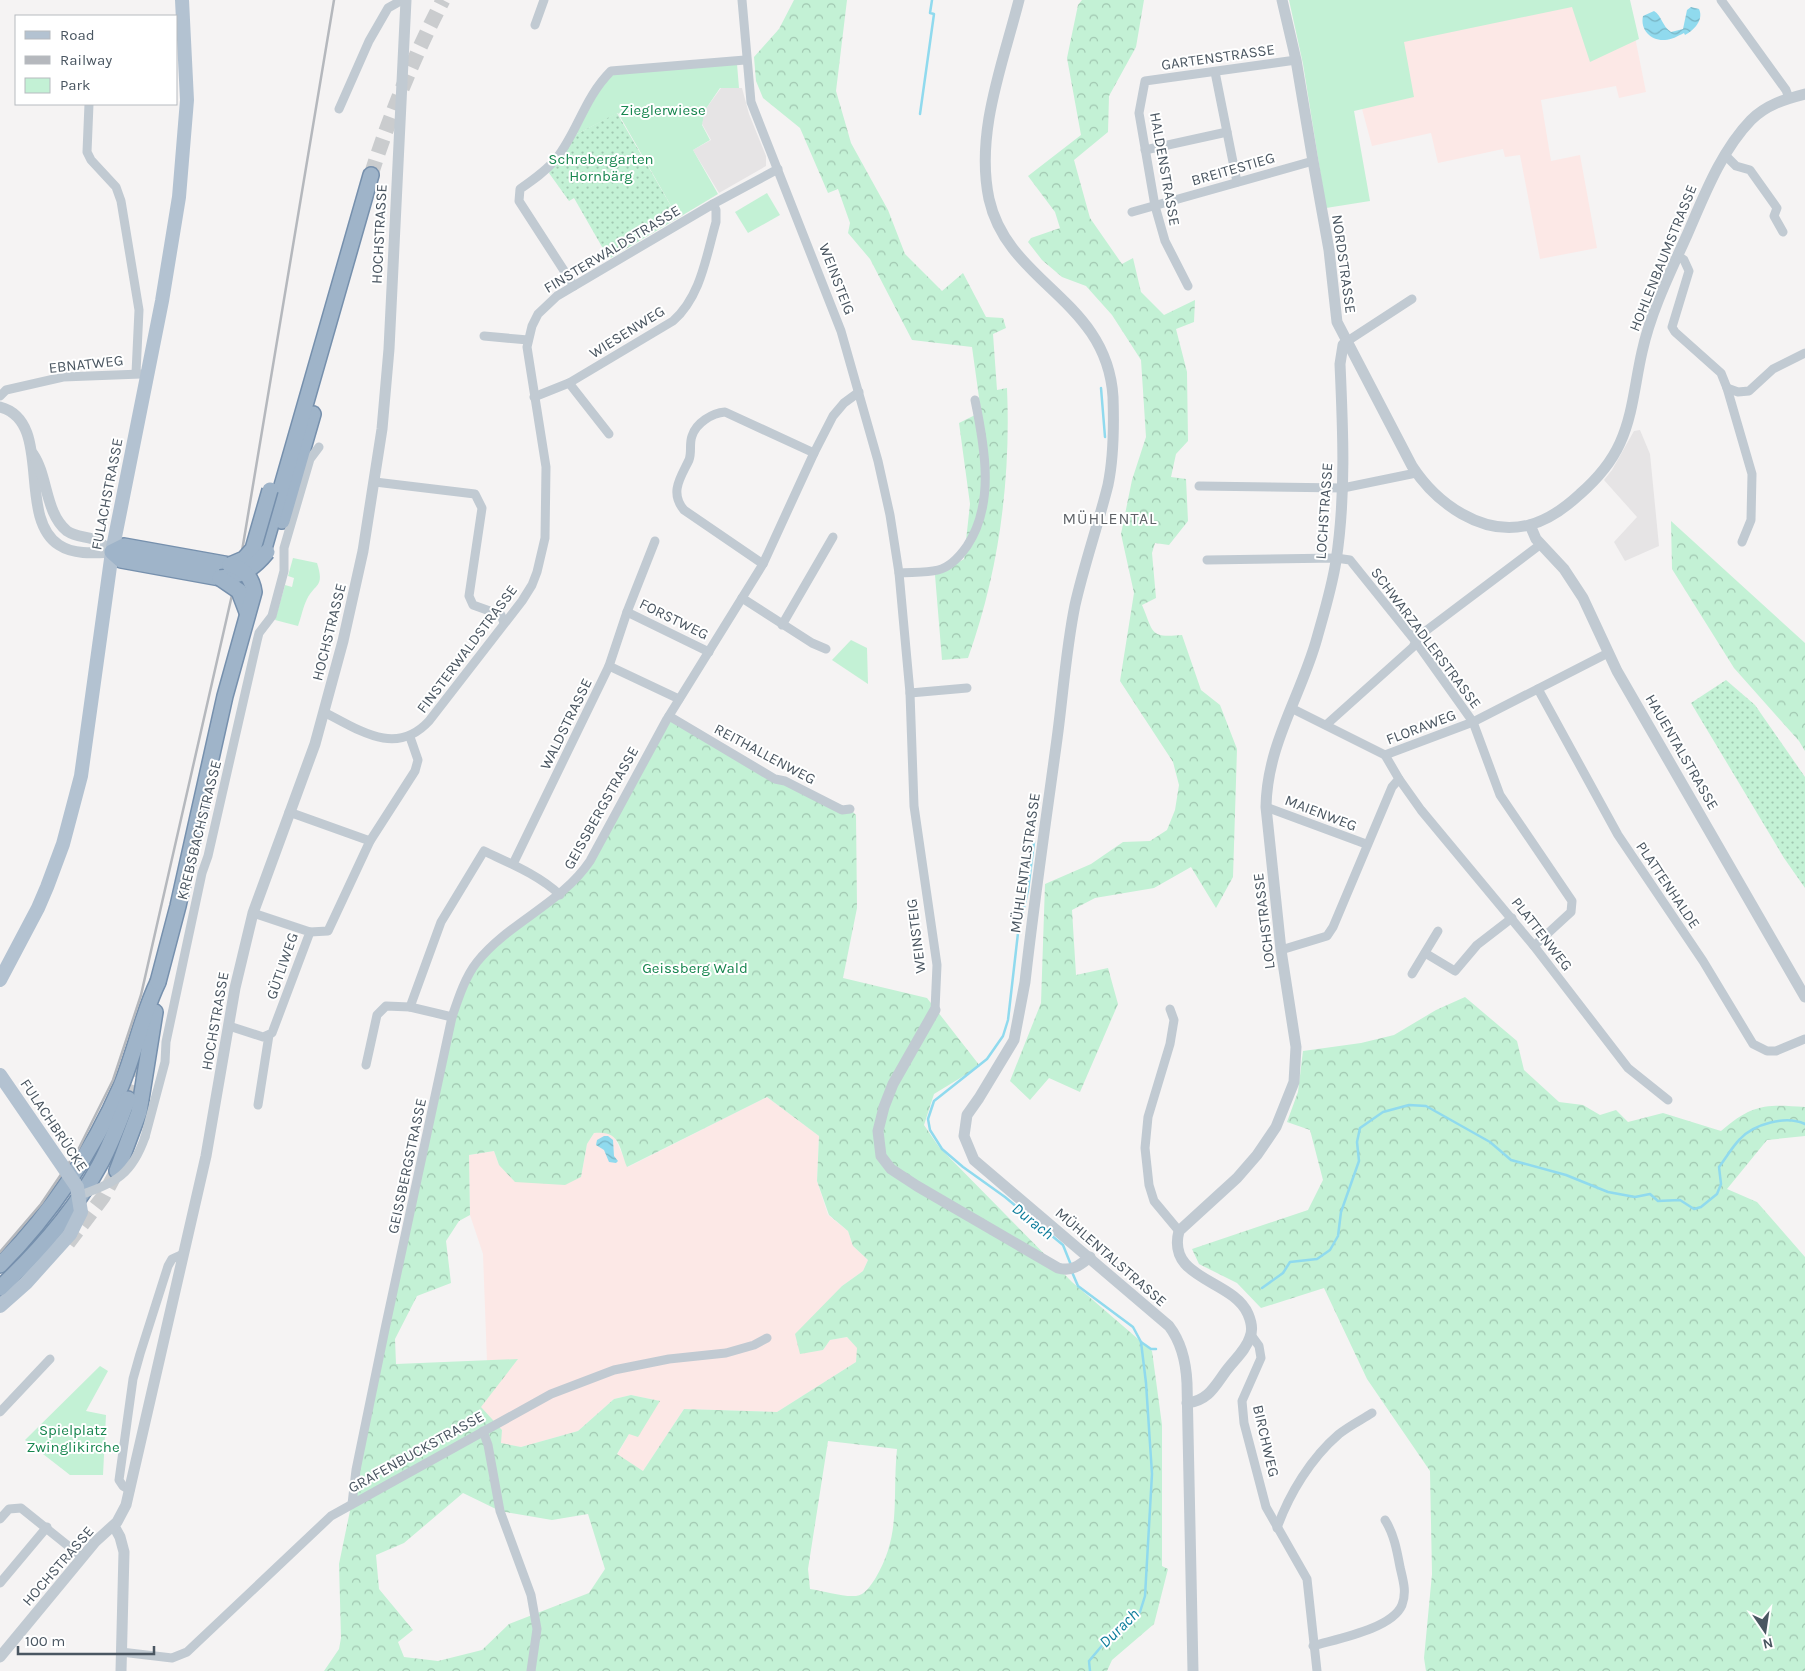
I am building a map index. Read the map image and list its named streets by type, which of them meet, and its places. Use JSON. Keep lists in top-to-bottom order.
{
  "streets": {
    "main road": ["FULACHSTRASSE", "FULACHBRÜCKE"],
    "street": [
      "GARTENSTRASSE",
      "HALDENSTRASSE",
      "BREITESTIEG",
      "HOCHSTRASSE",
      "FINSTERWALDSTRASSE",
      "HOHLENBAUMSTRASSE",
      "NORDSTRASSE",
      "WEINSTEIG",
      "WIESENWEG",
      "EBNATWEG",
      "LOCHSTRASSE",
      "FORSTWEG",
      "SCHWARZADLERSTRASSE",
      "WALDSTRASSE",
      "FLORAWEG",
      "HAUENTALSTRASSE",
      "REITHALLENWEG",
      "GEISSBERGSTRASSE",
      "MAIENWEG",
      "KREBSBACHSTRASSE",
      "MÜHLENTALSTRASSE",
      "PLATTENHALDE",
      "PLATTENWEG",
      "GÜTLIWEG",
      "BIRCHWEG",
      "GRAFENBUCKSTRASSE"
    ]
  },
  "crossings": [
    ["GARTENSTRASSE", "HALDENSTRASSE"],
    ["GARTENSTRASSE", "NORDSTRASSE"],
    ["HALDENSTRASSE", "BREITESTIEG"],
    ["BREITESTIEG", "NORDSTRASSE"],
    ["HOCHSTRASSE", "GÜTLIWEG"],
    ["FINSTERWALDSTRASSE", "WEINSTEIG"],
    ["FINSTERWALDSTRASSE", "WIESENWEG"],
    ["HOHLENBAUMSTRASSE", "NORDSTRASSE"],
    ["HOHLENBAUMSTRASSE", "HAUENTALSTRASSE"],
    ["NORDSTRASSE", "LOCHSTRASSE"],
    ["NORDSTRASSE", "HAUENTALSTRASSE"],
    ["WEINSTEIG", "GEISSBERGSTRASSE"],
    ["WEINSTEIG", "MÜHLENTALSTRASSE"],
    ["EBNATWEG", "FULACHSTRASSE"],
    ["LOCHSTRASSE", "SCHWARZADLERSTRASSE"],
    ["LOCHSTRASSE", "MAIENWEG"],
    ["FORSTWEG", "WALDSTRASSE"],
    ["FORSTWEG", "GEISSBERGSTRASSE"],
    ["SCHWARZADLERSTRASSE", "FLORAWEG"],
    ["SCHWARZADLERSTRASSE", "PLATTENWEG"],
    ["WALDSTRASSE", "GEISSBERGSTRASSE"],
    ["FLORAWEG", "HAUENTALSTRASSE"],
    ["FLORAWEG", "PLATTENHALDE"],
    ["FLORAWEG", "PLATTENWEG"],
    ["REITHALLENWEG", "GEISSBERGSTRASSE"],
    ["GEISSBERGSTRASSE", "GRAFENBUCKSTRASSE"],
    ["KREBSBACHSTRASSE", "FULACHBRÜCKE"]
  ],
  "districts": ["MÜHLENTAL"],
  "water": ["Durach"],
  "parks": [
    "Zieglerwiese",
    "Schrebergarten Hornbärg",
    "Geissberg Wald",
    "Spielplatz Zwinglikirche"
  ],
  "legend": ["Road", "Railway", "Park"],
  "scale_bar": "100 m",
  "north": "bottom"
}
